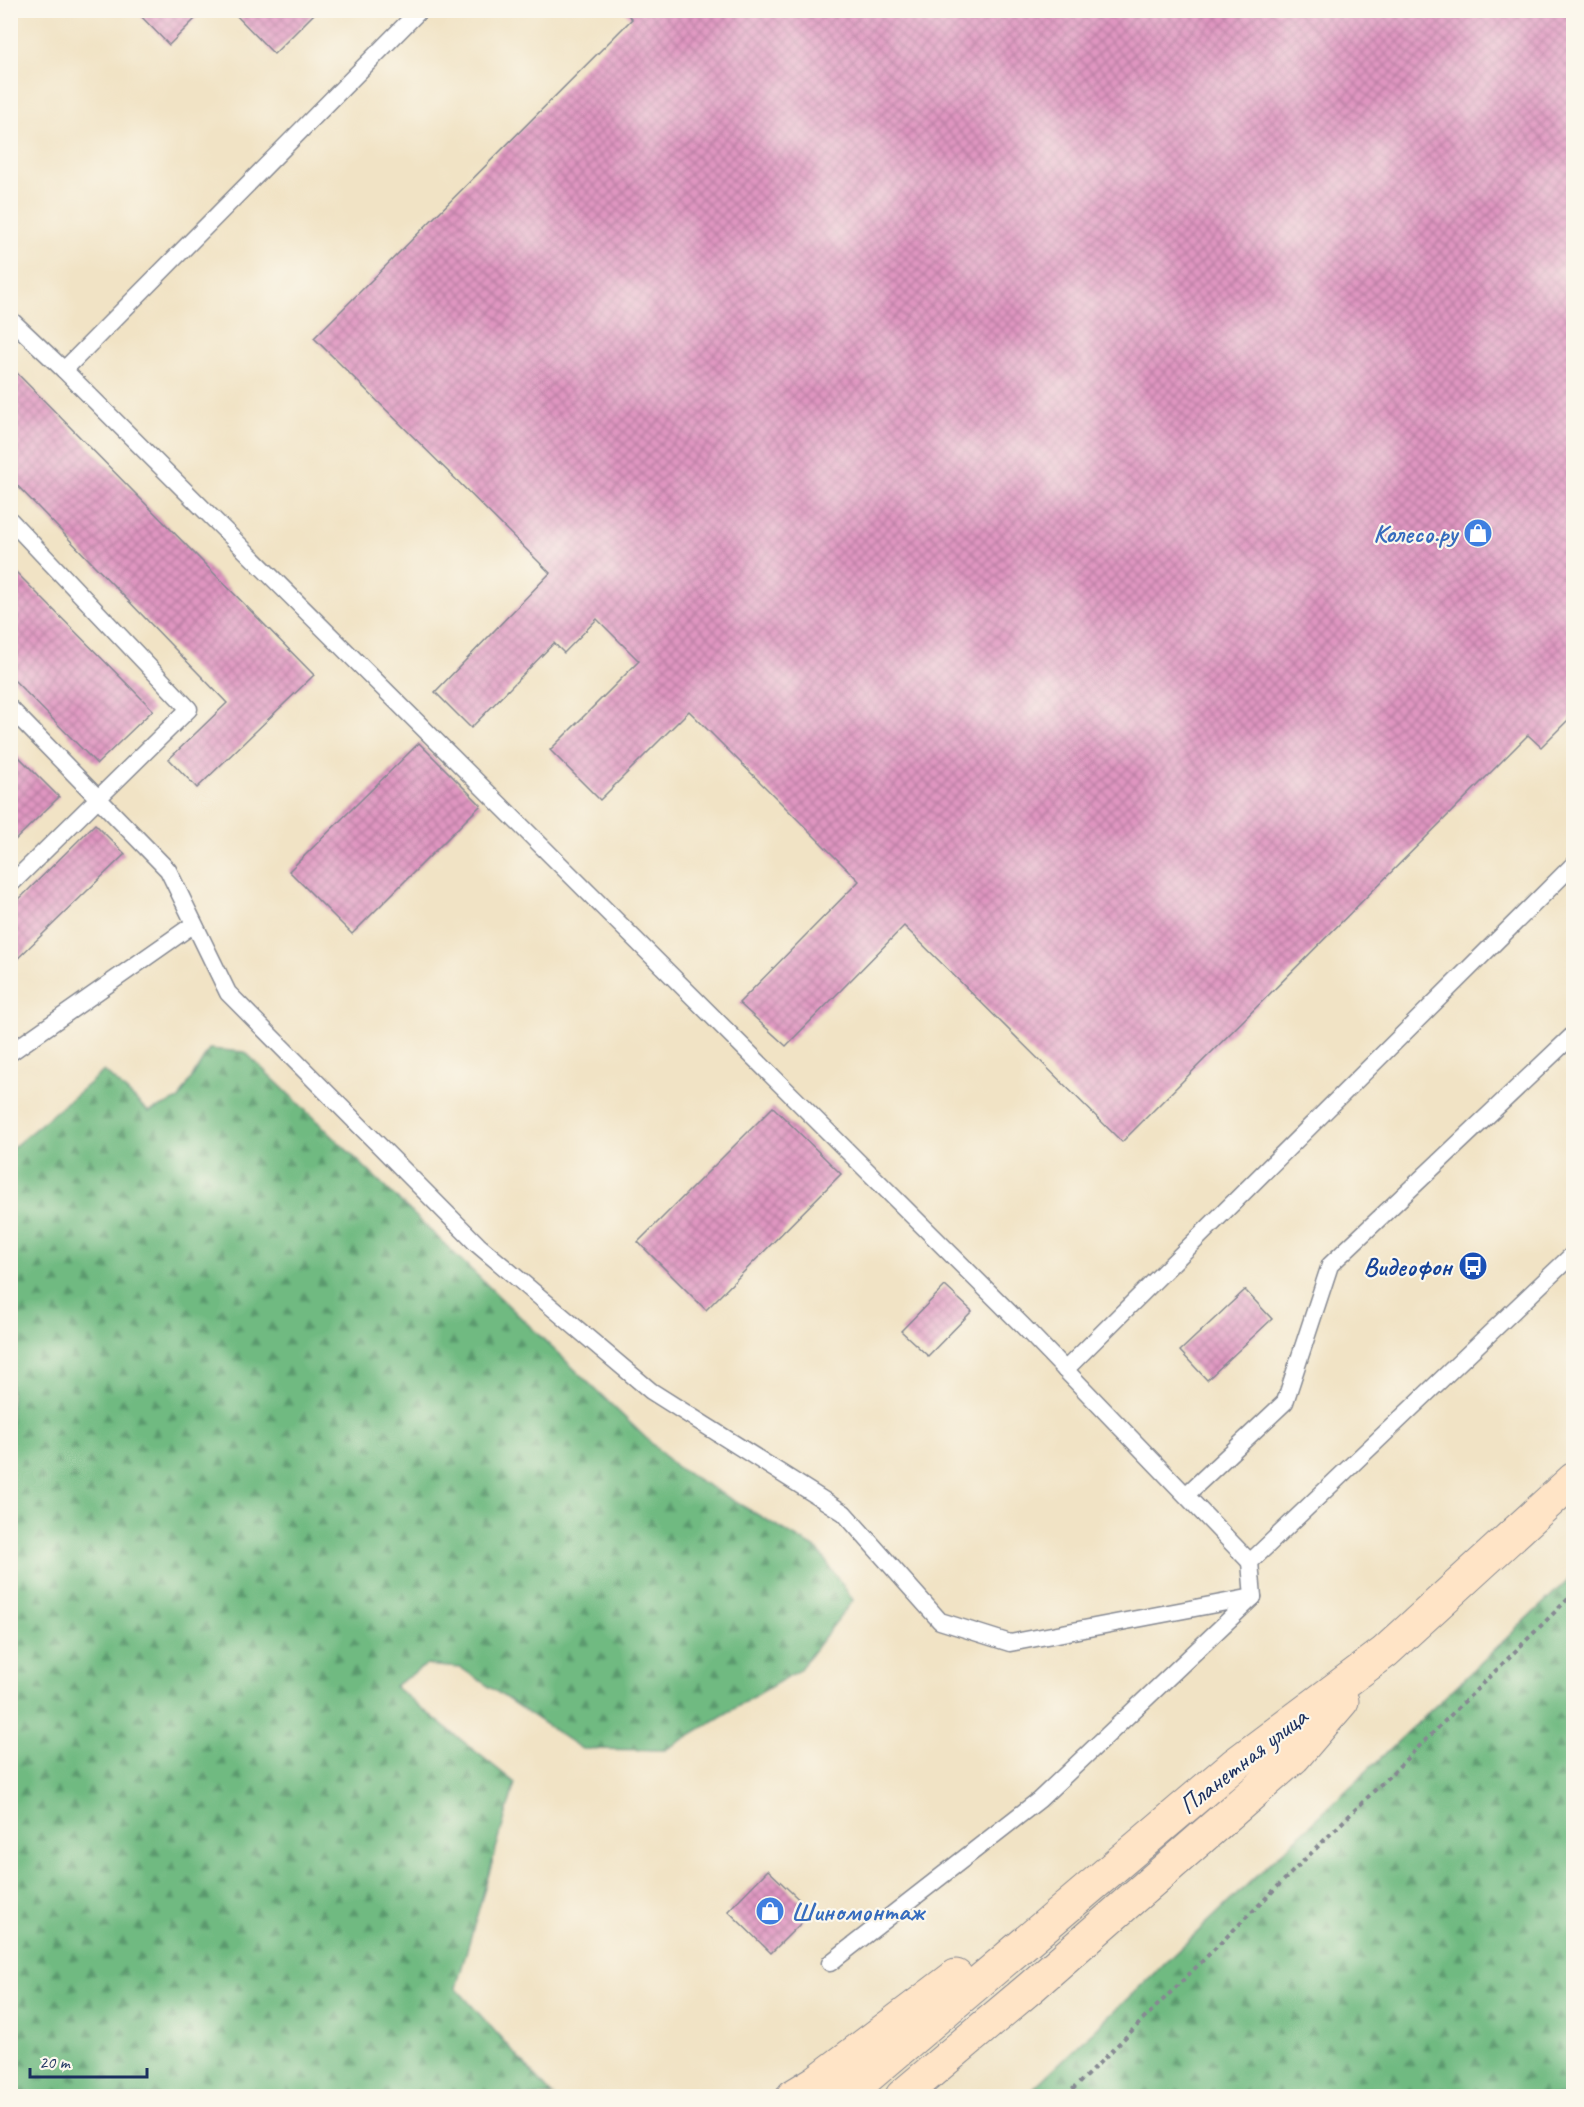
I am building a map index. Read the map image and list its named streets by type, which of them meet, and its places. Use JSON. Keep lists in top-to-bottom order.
{
  "streets": {
    "main road": ["Планетная улица"]
  },
  "places": {
    "shop": ["Колесо.ру", "Шиномонтаж"],
    "bus stop": ["Видеофон"]
  },
  "scale_bar": "20 m"
}
